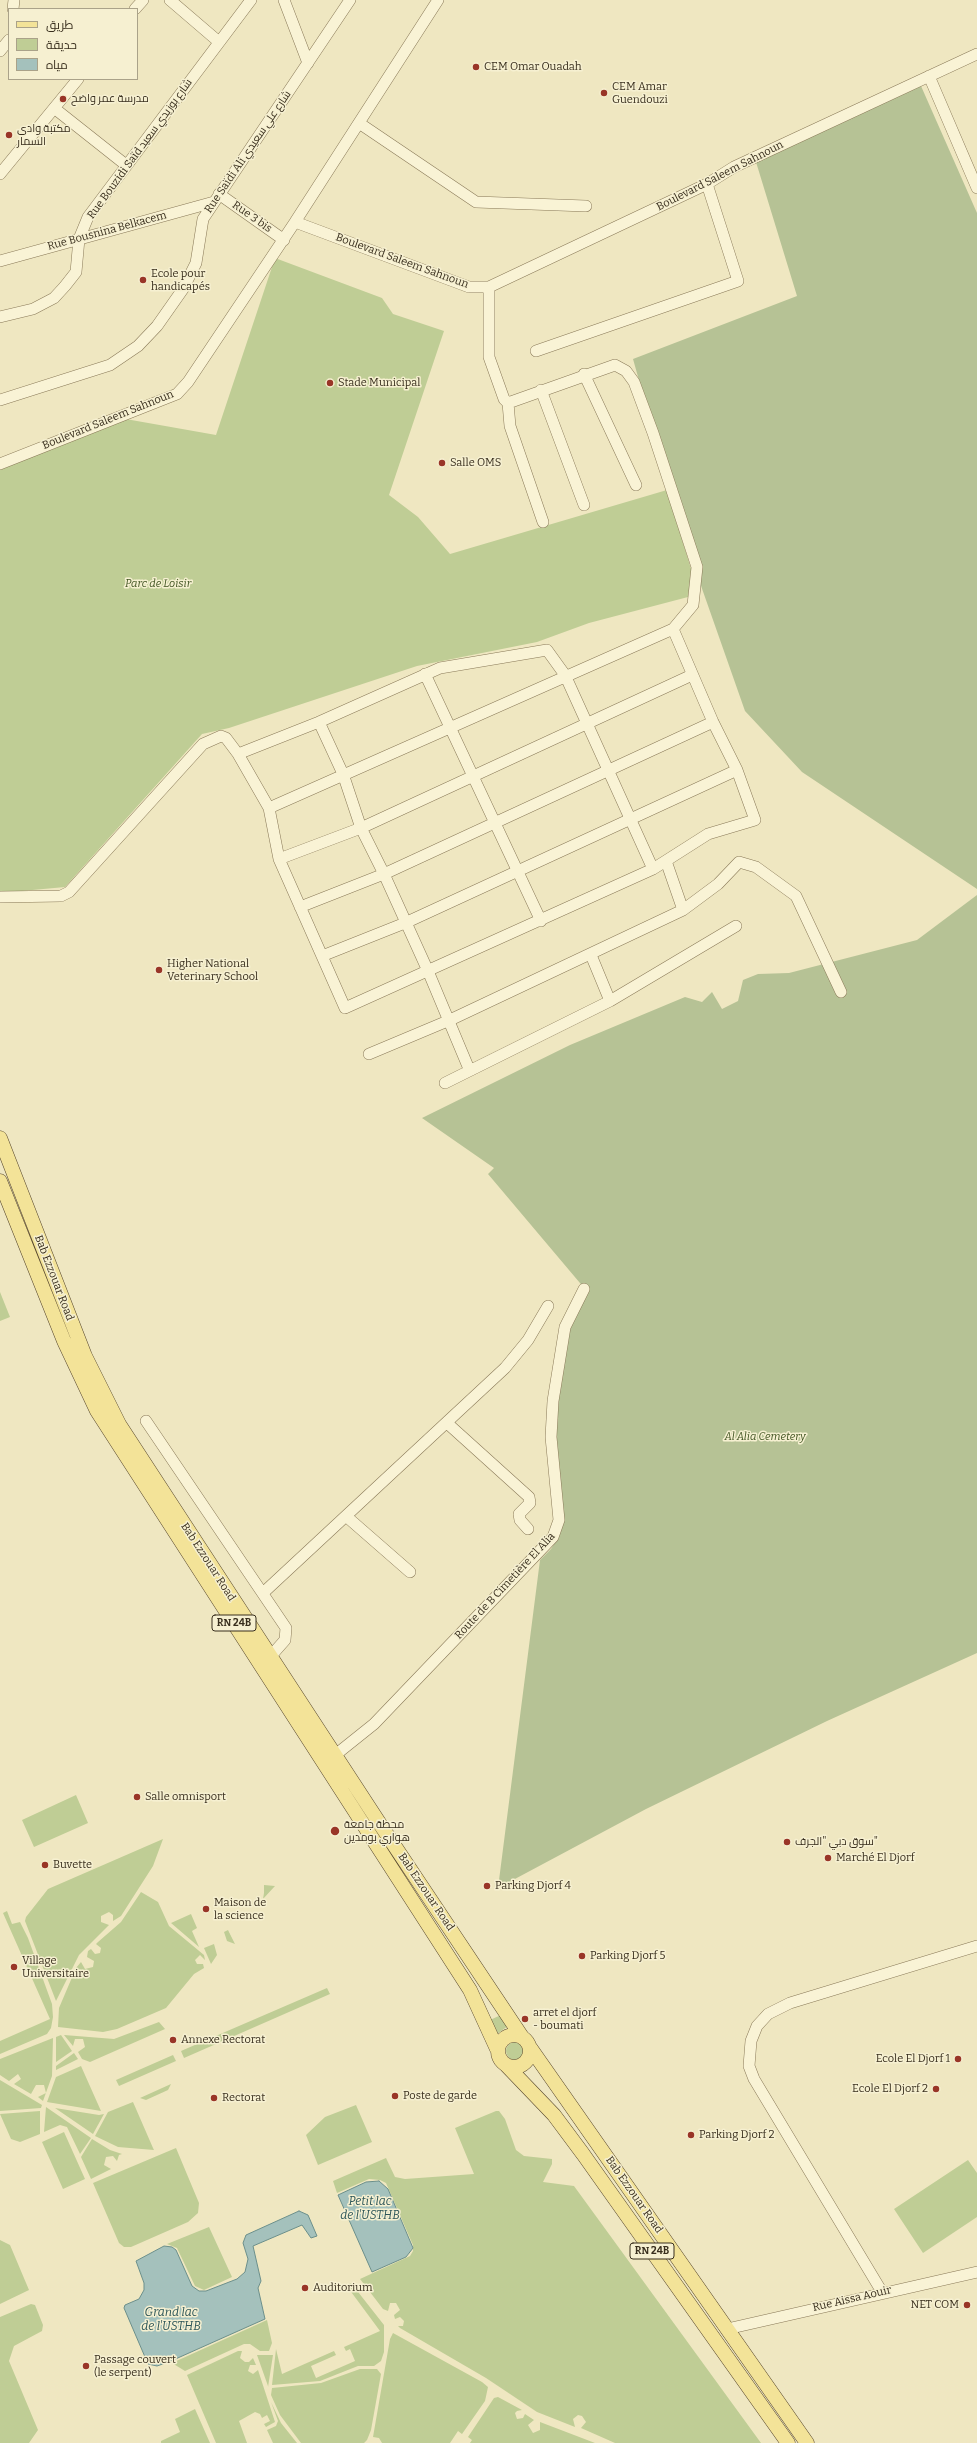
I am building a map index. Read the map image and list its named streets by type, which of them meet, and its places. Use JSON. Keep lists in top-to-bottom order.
{
  "streets": {
    "main road": ["Bab Ezzouar Road", "RN 24B"],
    "street": [
      "Rue Bouzidi Saïd شارع بوزيدي سعيد",
      "Rue Saïdi Ali شارع علي سعيدي",
      "Boulevard Saleem Sahnoun",
      "Rue 3 bis",
      "Rue Bousnina Belkacem",
      "Route de B Cimetière El Alia",
      "Rue Aissa Aouir"
    ]
  },
  "crossings": [
    ["Rue Bouzidi Saïd شارع بوزيدي سعيد", "Rue Bousnina Belkacem"],
    ["Rue Saïdi Ali شارع علي سعيدي", "Rue 3 bis"],
    ["Rue Saïdi Ali شارع علي سعيدي", "Rue Bousnina Belkacem"],
    ["Boulevard Saleem Sahnoun", "Rue 3 bis"],
    ["Rue 3 bis", "Rue Bousnina Belkacem"],
    ["Bab Ezzouar Road", "Route de B Cimetière El Alia"],
    ["Bab Ezzouar Road", "Rue Aissa Aouir"]
  ],
  "water": ["Petit lac de l'USTHB", "Grand lac de l'USTHB"],
  "parks": ["Parc de Loisir", "Al Alia Cemetery"],
  "places": [
    "CEM Omar Ouadah",
    "CEM Amar Guendouzi",
    "مدرسة عمر واضح",
    "مكتبة وادي السمار",
    "Ecole pour handicapés",
    "Stade Municipal",
    "Salle OMS",
    "Higher National Veterinary School",
    "Salle omnisport",
    "محطة جامعة هواري بومدين",
    "سوق دبي \"الجرف\"",
    "Marché El Djorf",
    "Buvette",
    "Parking Djorf 4",
    "Maison de la science",
    "Parking Djorf 5",
    "Village Universitaire",
    "arret el djorf - boumati",
    "Annexe Rectorat",
    "Ecole El Djorf 1",
    "Ecole El Djorf 2",
    "Poste de garde",
    "Rectorat",
    "Parking Djorf 2",
    "Auditorium",
    "NET COM",
    "Passage couvert (le serpent)"
  ],
  "legend": ["طريق", "حديقة", "مياه"]
}
